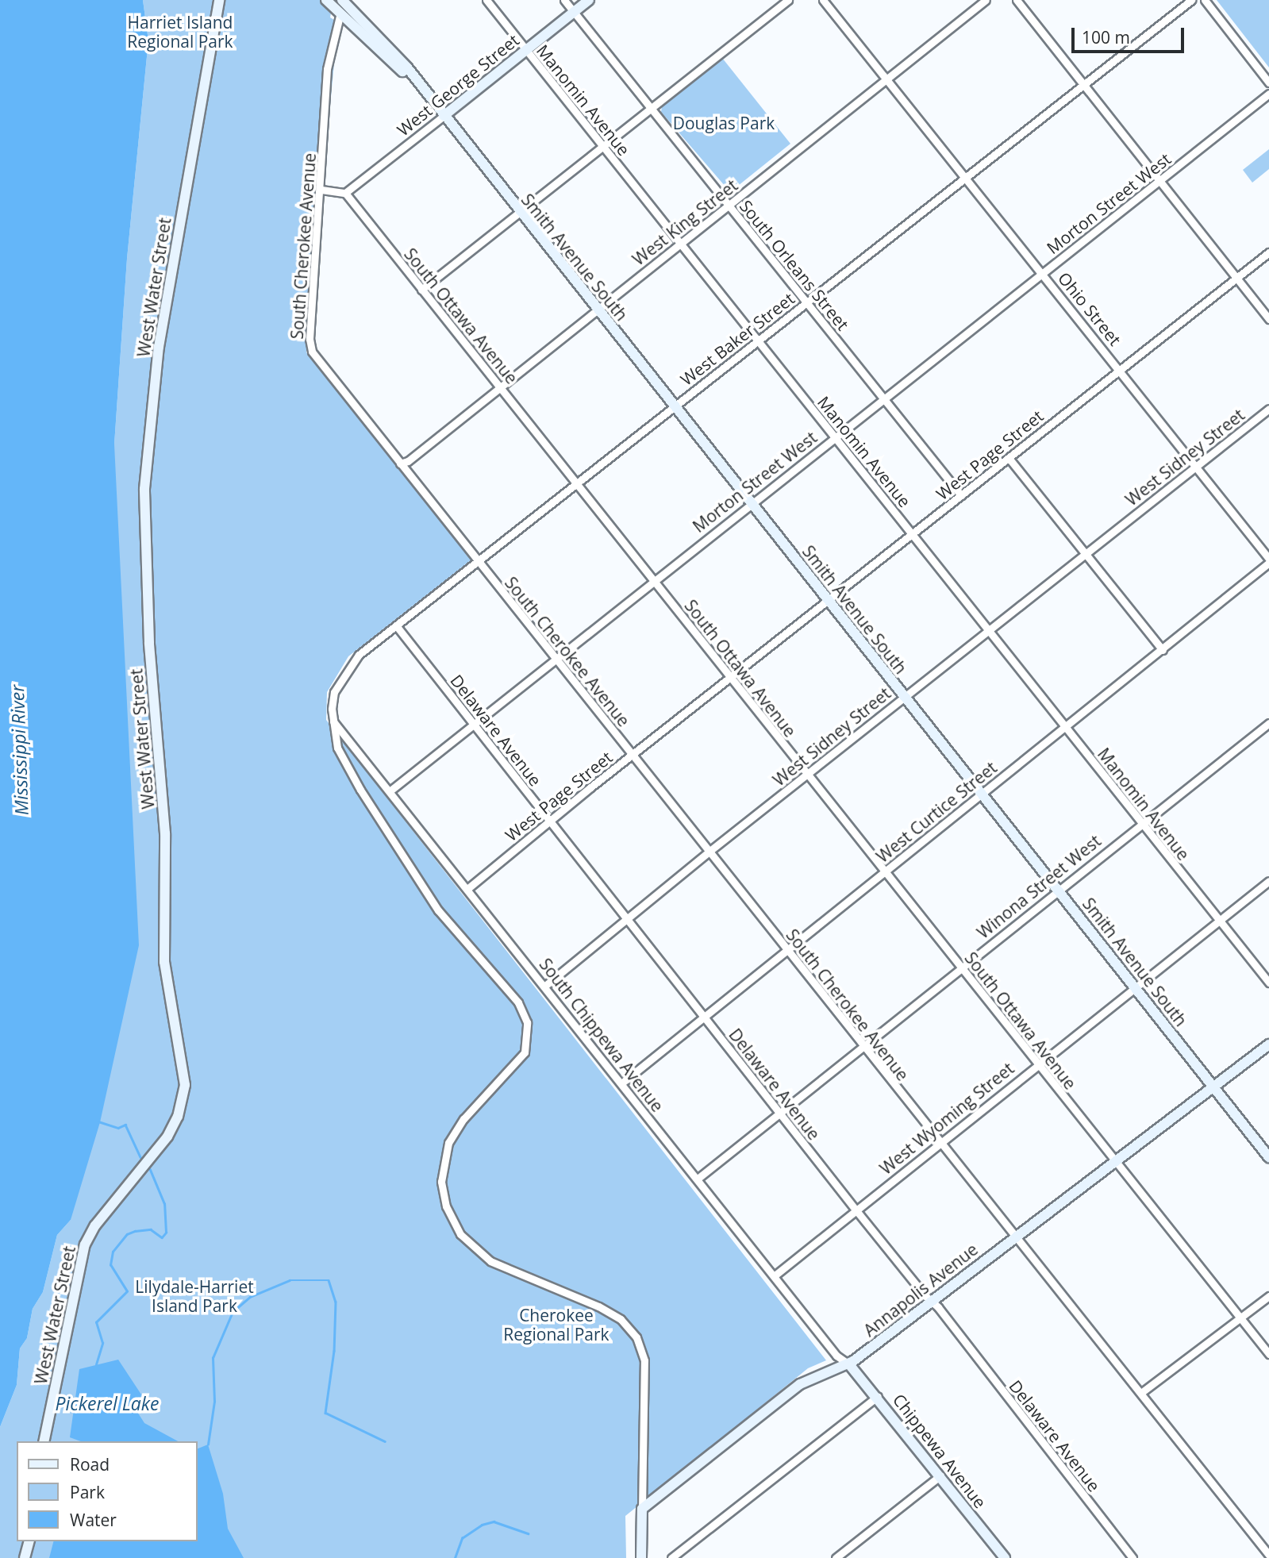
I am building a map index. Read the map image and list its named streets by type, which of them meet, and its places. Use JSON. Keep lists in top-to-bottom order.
{
  "streets": {
    "street": [
      "West George Street",
      "Manomin Avenue",
      "Morton Street West",
      "West King Street",
      "South Cherokee Avenue",
      "Smith Avenue South",
      "South Orleans Street",
      "West Water Street",
      "Ohio Street",
      "South Ottawa Avenue",
      "West Baker Street",
      "West Page Street",
      "West Sidney Street",
      "Delaware Avenue",
      "West Curtice Street",
      "Winona Street West",
      "South Chippewa Avenue",
      "West Wyoming Street",
      "Annapolis Avenue",
      "Chippewa Avenue"
    ]
  },
  "crossings": [
    ["West George Street", "Manomin Avenue"],
    ["West George Street", "Smith Avenue South"],
    ["West George Street", "South Orleans Street"],
    ["West George Street", "South Ottawa Avenue"],
    ["Manomin Avenue", "Morton Street West"],
    ["Manomin Avenue", "West King Street"],
    ["Manomin Avenue", "West Baker Street"],
    ["Manomin Avenue", "West Page Street"],
    ["Manomin Avenue", "West Sidney Street"],
    ["Manomin Avenue", "West Curtice Street"],
    ["Manomin Avenue", "Winona Street West"],
    ["Manomin Avenue", "West Wyoming Street"],
    ["Morton Street West", "South Cherokee Avenue"],
    ["Morton Street West", "Smith Avenue South"],
    ["Morton Street West", "South Orleans Street"],
    ["Morton Street West", "Ohio Street"],
    ["Morton Street West", "South Ottawa Avenue"],
    ["Morton Street West", "Delaware Avenue"],
    ["Morton Street West", "South Chippewa Avenue"],
    ["West King Street", "South Cherokee Avenue"],
    ["West King Street", "Smith Avenue South"],
    ["West King Street", "South Orleans Street"],
    ["West King Street", "Ohio Street"],
    ["West King Street", "South Ottawa Avenue"],
    ["South Cherokee Avenue", "Smith Avenue South"],
    ["South Cherokee Avenue", "West Baker Street"],
    ["South Cherokee Avenue", "West Page Street"],
    ["South Cherokee Avenue", "West Sidney Street"],
    ["South Cherokee Avenue", "West Curtice Street"],
    ["South Cherokee Avenue", "Winona Street West"],
    ["South Cherokee Avenue", "West Wyoming Street"],
    ["South Cherokee Avenue", "Annapolis Avenue"],
    ["Smith Avenue South", "West Baker Street"],
    ["Smith Avenue South", "West Page Street"],
    ["Smith Avenue South", "West Sidney Street"],
    ["Smith Avenue South", "West Curtice Street"],
    ["Smith Avenue South", "Winona Street West"],
    ["Smith Avenue South", "West Wyoming Street"],
    ["Smith Avenue South", "Annapolis Avenue"],
    ["South Orleans Street", "West Baker Street"],
    ["South Orleans Street", "West Page Street"],
    ["Ohio Street", "West Baker Street"],
    ["Ohio Street", "West Page Street"],
    ["Ohio Street", "West Sidney Street"],
    ["Ohio Street", "West Curtice Street"],
    ["South Ottawa Avenue", "West Baker Street"],
    ["South Ottawa Avenue", "West Page Street"],
    ["South Ottawa Avenue", "West Sidney Street"],
    ["South Ottawa Avenue", "West Curtice Street"],
    ["South Ottawa Avenue", "Winona Street West"],
    ["South Ottawa Avenue", "West Wyoming Street"],
    ["South Ottawa Avenue", "Annapolis Avenue"],
    ["West Baker Street", "Delaware Avenue"],
    ["West Baker Street", "South Chippewa Avenue"],
    ["West Baker Street", "Annapolis Avenue"],
    ["West Page Street", "Delaware Avenue"],
    ["West Page Street", "South Chippewa Avenue"],
    ["West Sidney Street", "Delaware Avenue"],
    ["West Sidney Street", "South Chippewa Avenue"],
    ["Delaware Avenue", "West Curtice Street"],
    ["Delaware Avenue", "Winona Street West"],
    ["Delaware Avenue", "West Wyoming Street"],
    ["Delaware Avenue", "Annapolis Avenue"],
    ["West Curtice Street", "South Chippewa Avenue"],
    ["Winona Street West", "South Chippewa Avenue"],
    ["South Chippewa Avenue", "West Wyoming Street"],
    ["South Chippewa Avenue", "Annapolis Avenue"],
    ["South Chippewa Avenue", "Chippewa Avenue"],
    ["Annapolis Avenue", "Chippewa Avenue"]
  ],
  "water": ["Mississippi River", "Pickerel Lake"],
  "parks": [
    "Harriet Island Regional Park",
    "Douglas Park",
    "Lilydale-Harriet Island Park",
    "Cherokee Regional Park"
  ],
  "legend": ["Road", "Park", "Water"],
  "scale_bar": "100 m"
}
